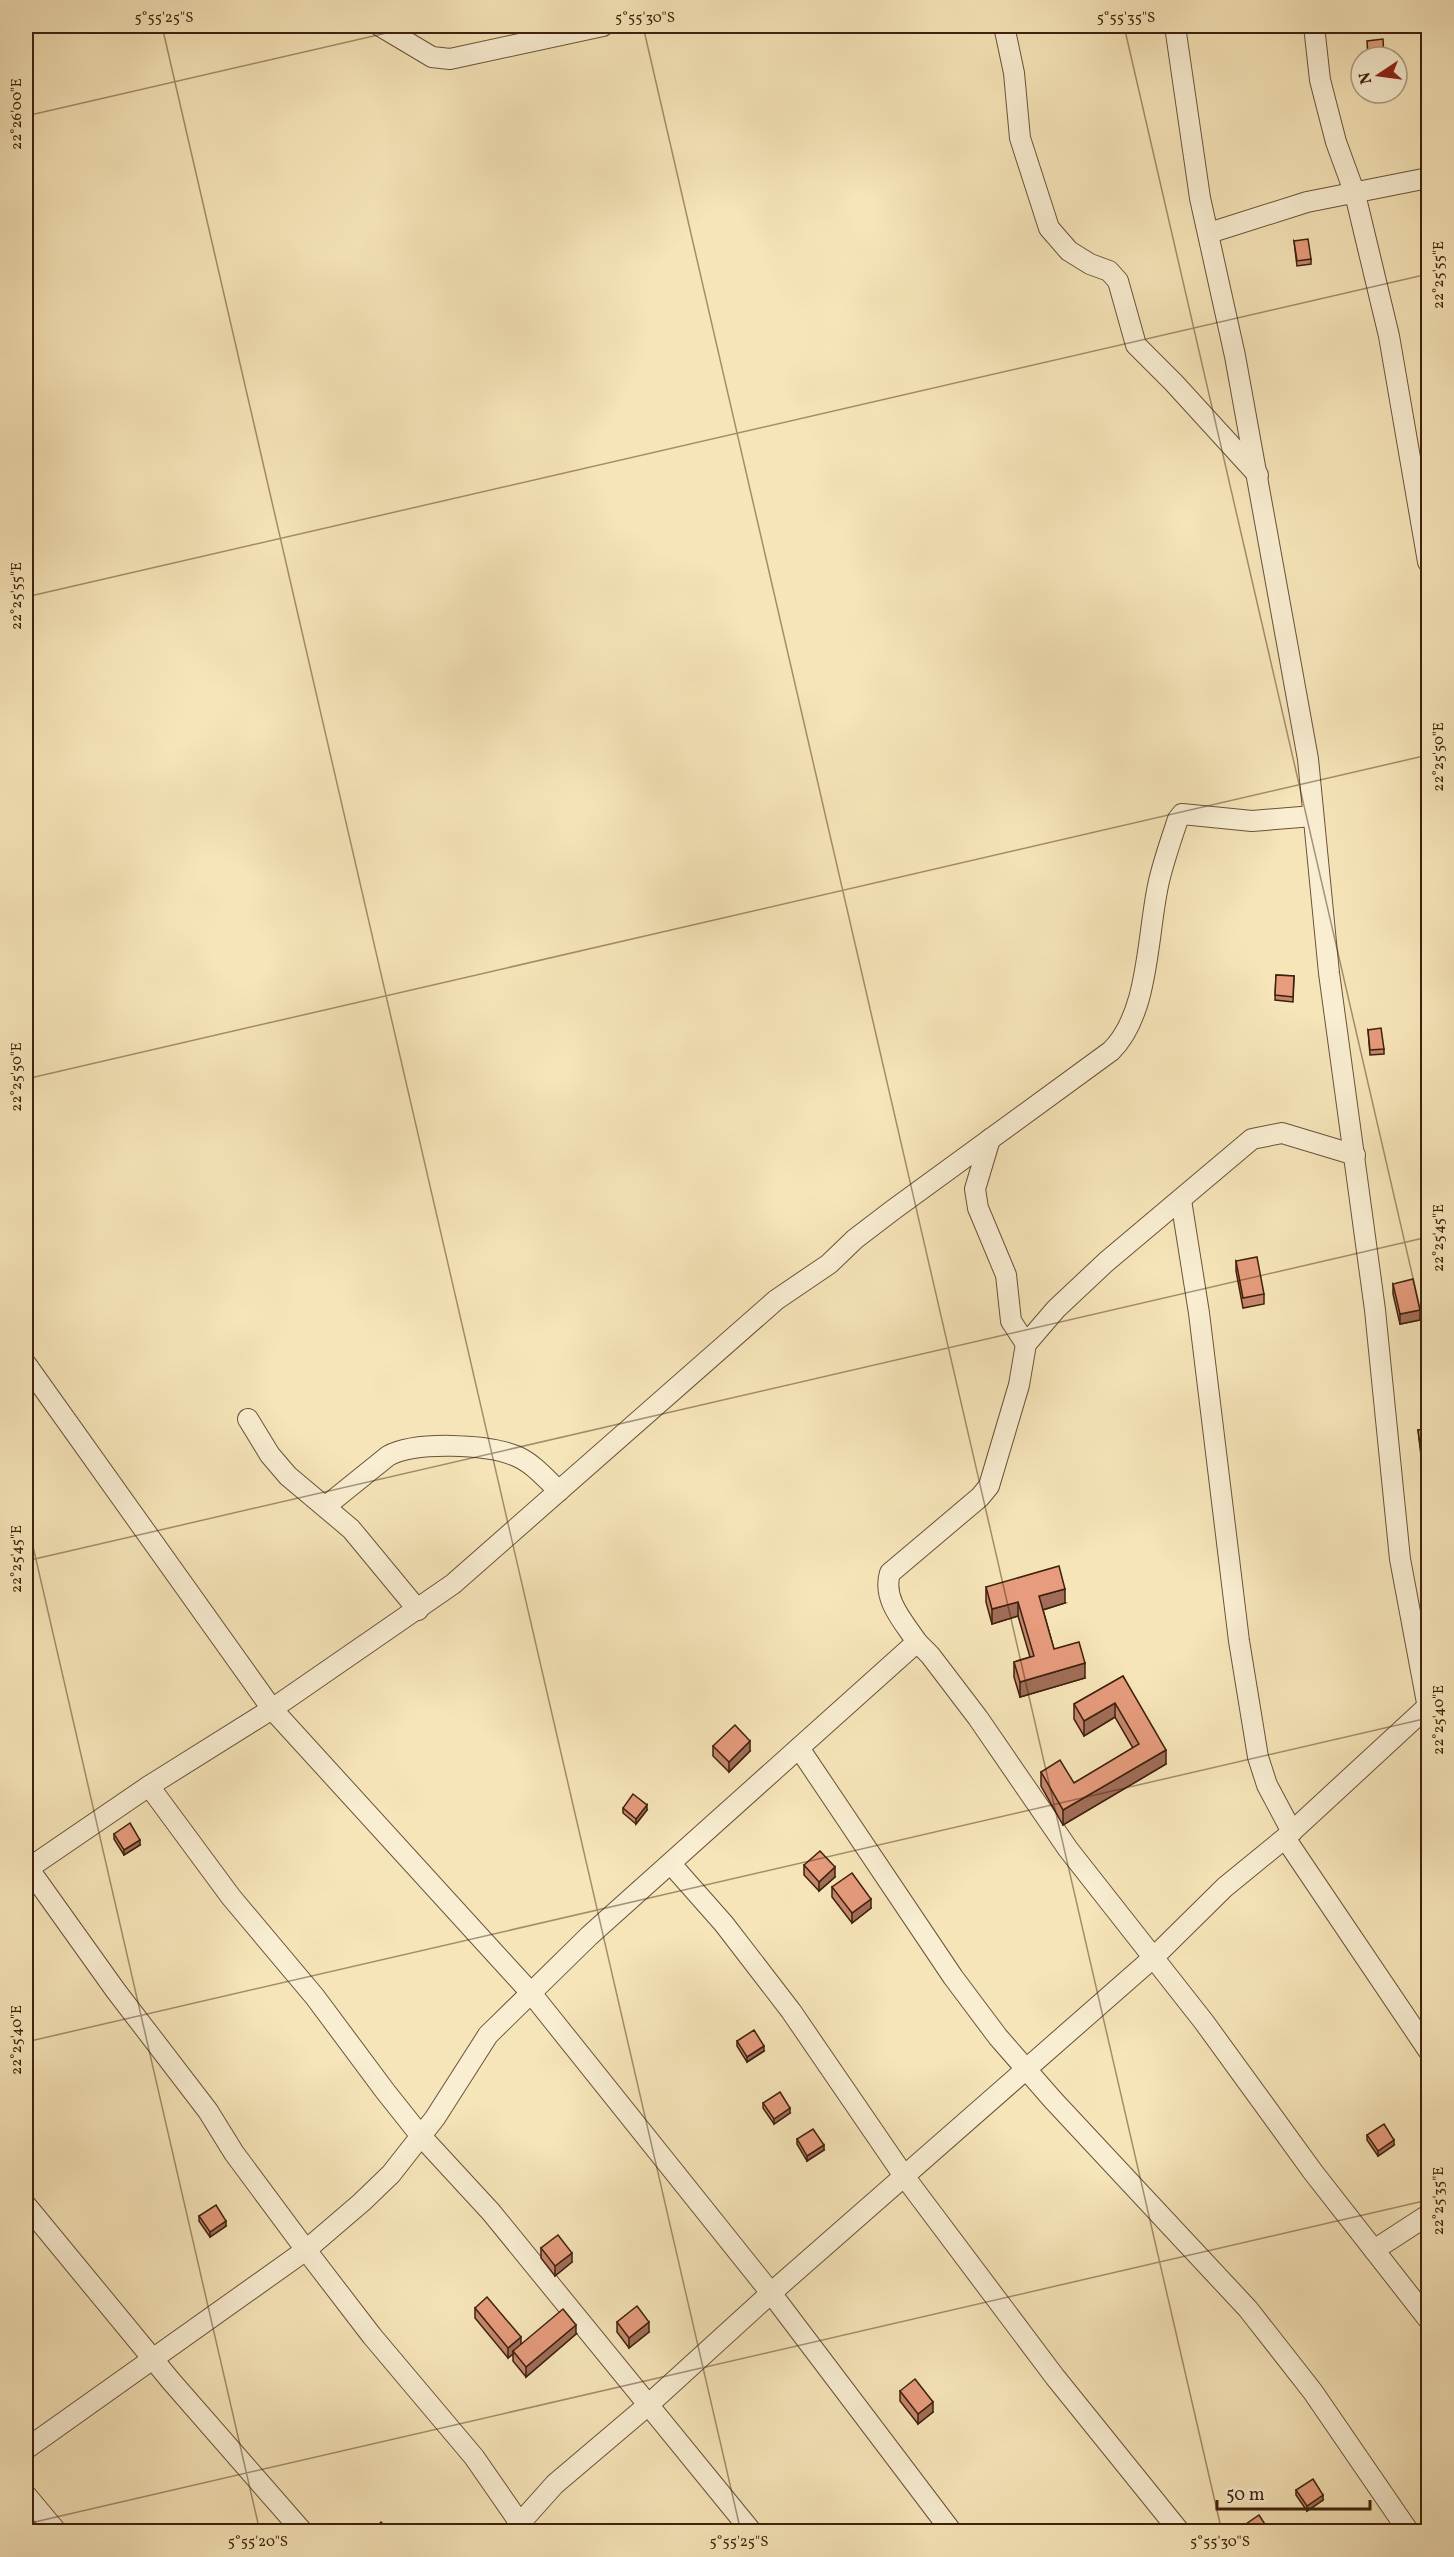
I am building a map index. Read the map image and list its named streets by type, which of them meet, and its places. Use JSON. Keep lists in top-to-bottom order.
{
  "scale_bar": "50 m",
  "north": "left",
  "coordinates": [
    "5°55'25\"S",
    "5°55'30\"S",
    "5°55'35\"S",
    "22°26'00\"E",
    "22°25'55\"E",
    "22°25'50\"E",
    "22°25'45\"E",
    "22°25'40\"E",
    "22°25'35\"E",
    "5°55'20\"S"
  ]
}
